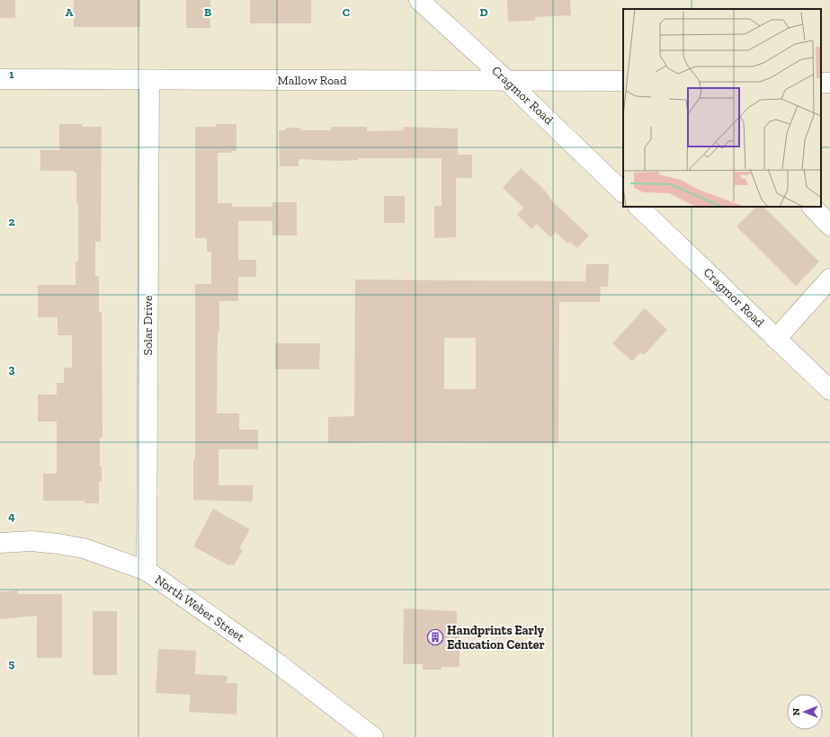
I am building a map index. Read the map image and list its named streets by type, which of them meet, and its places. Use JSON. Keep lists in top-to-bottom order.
{
  "streets": {
    "street": [
      "Mallow Road",
      "Cragmor Road",
      "Solar Drive",
      "North Weber Street"
    ]
  },
  "crossings": [
    ["Mallow Road", "Cragmor Road"],
    ["Mallow Road", "Solar Drive"],
    ["Solar Drive", "North Weber Street"]
  ],
  "places": {
    "building": ["Handprints Early Education Center"]
  },
  "north": "left",
  "grid": {
    "columns": [
      "A",
      "B",
      "C",
      "D"
    ],
    "rows": [
      "1",
      "2",
      "3",
      "4",
      "5"
    ]
  }
}
